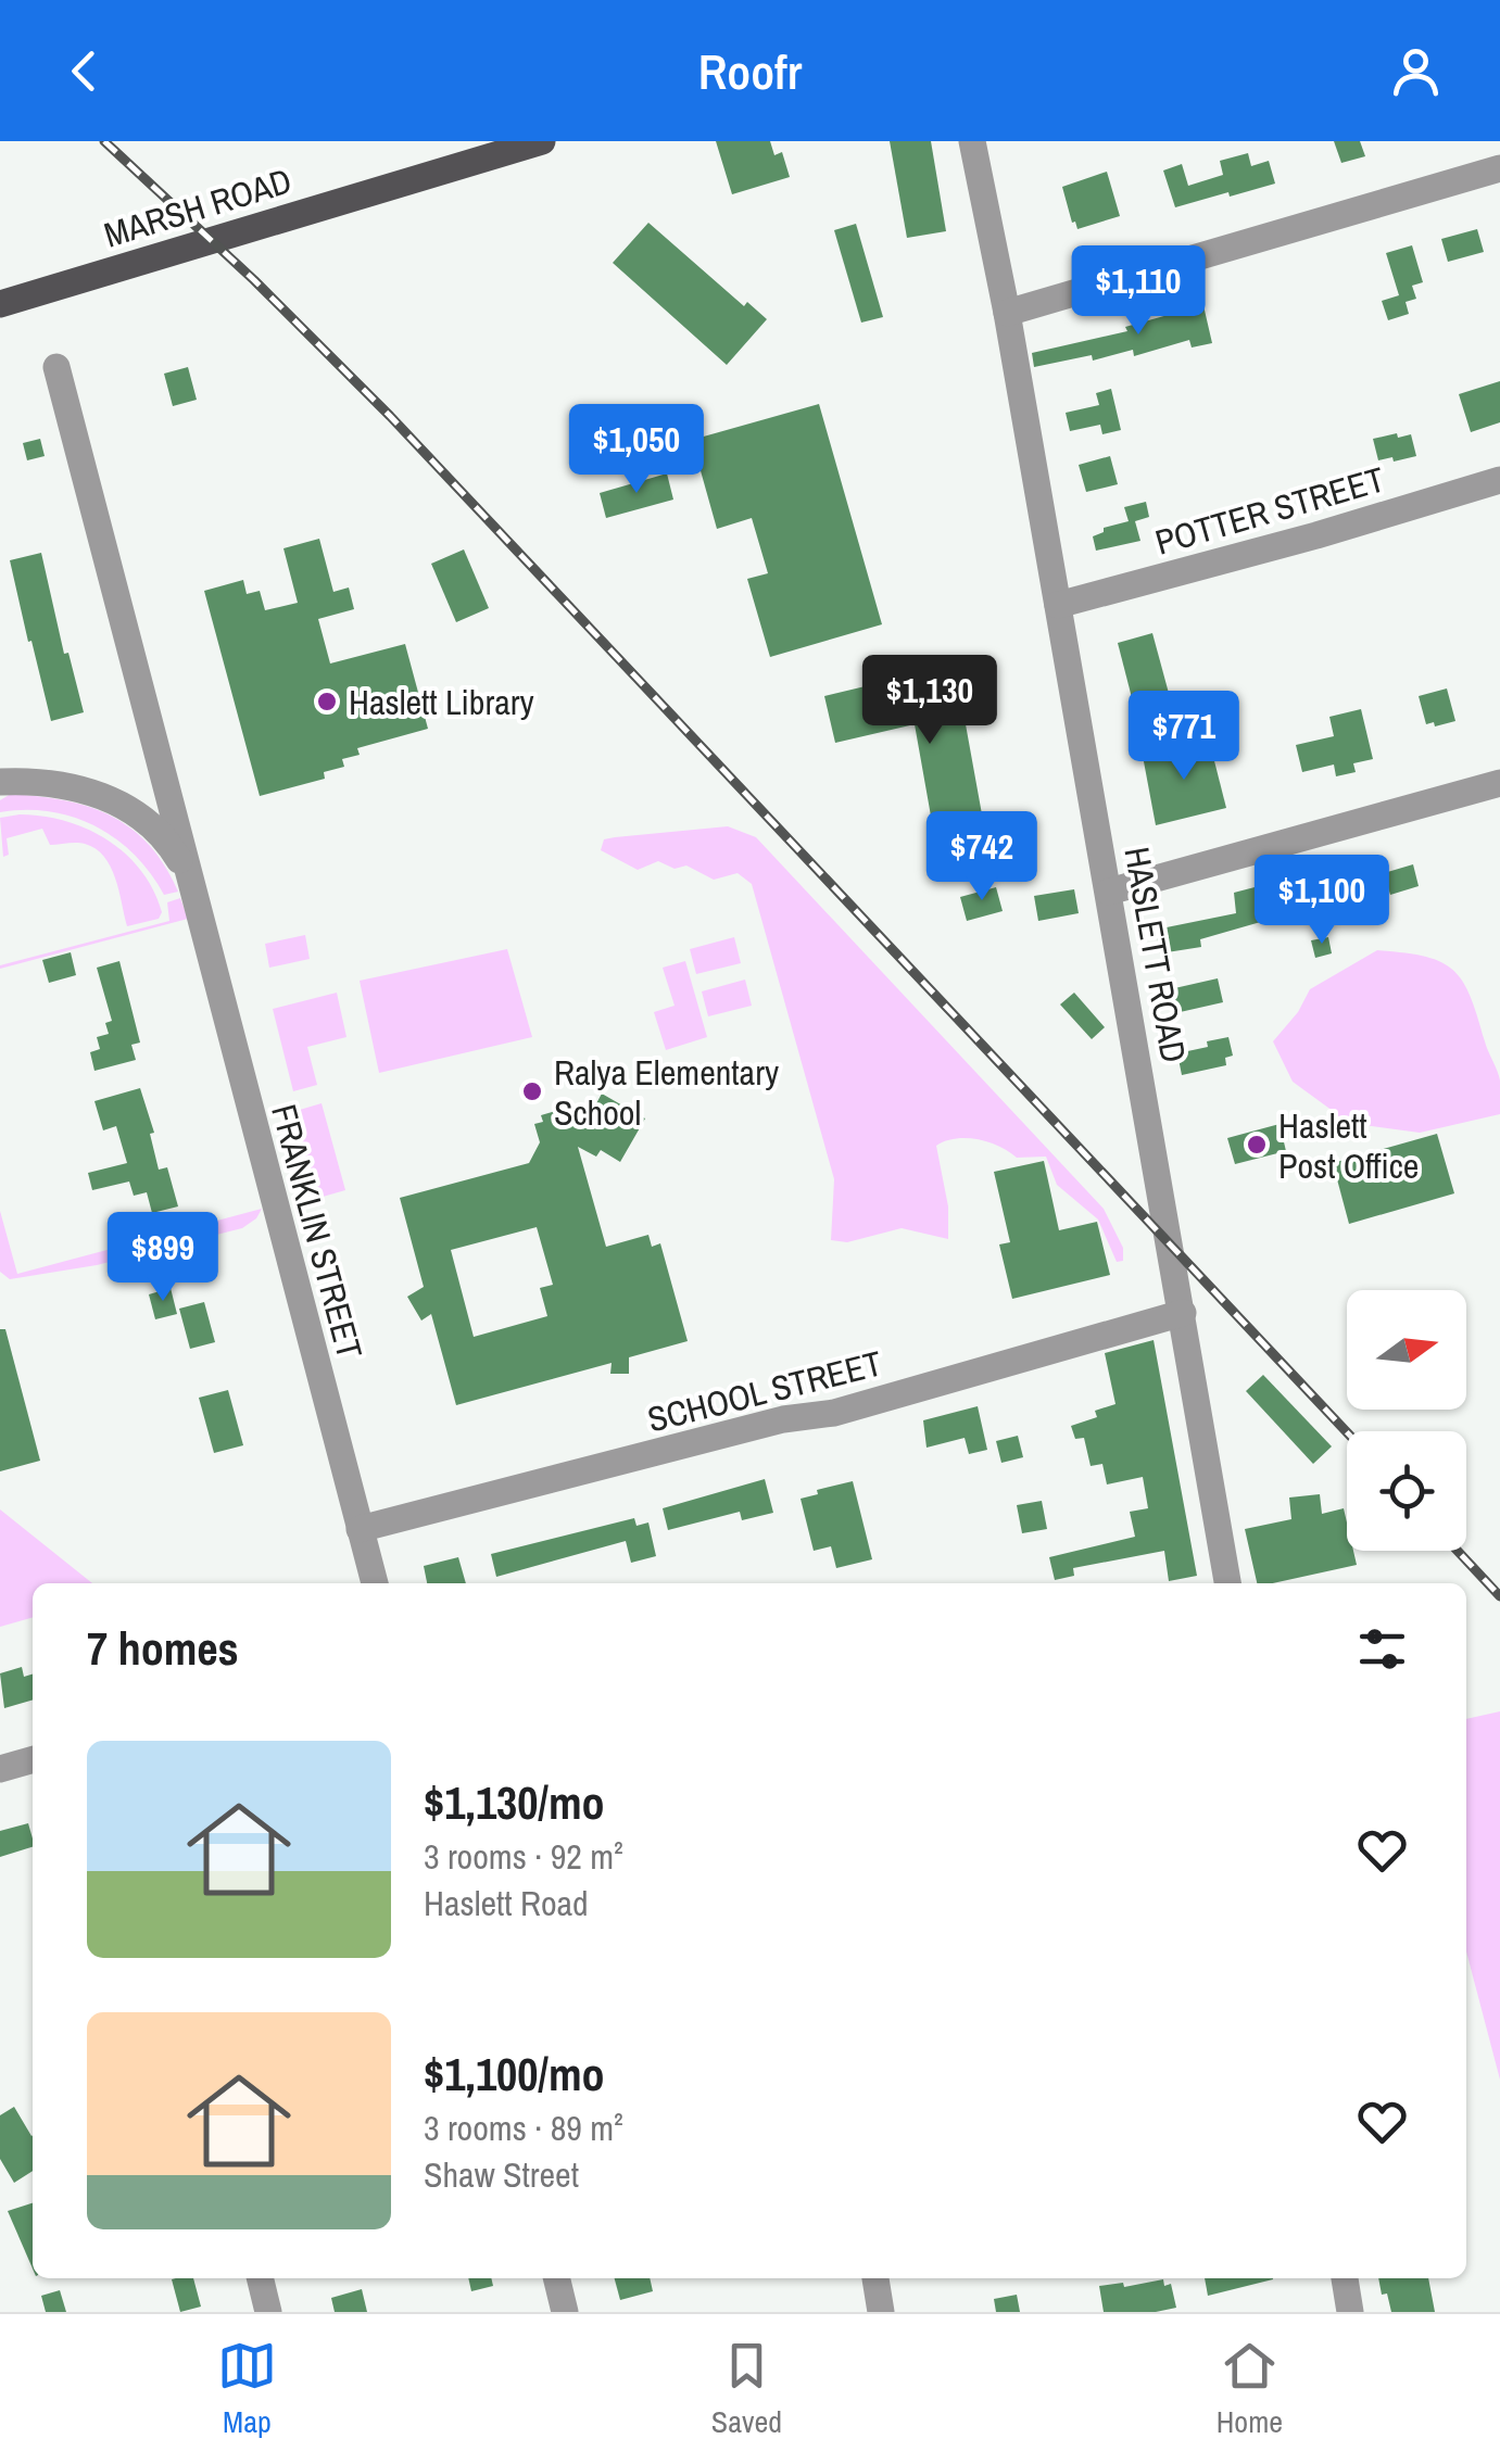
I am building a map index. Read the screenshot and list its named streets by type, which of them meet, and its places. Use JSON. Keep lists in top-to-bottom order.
{
  "streets": {
    "main road": ["MARSH ROAD"],
    "street": [
      "POTTER STREET",
      "HASLETT ROAD",
      "FRANKLIN STREET",
      "SCHOOL STREET"
    ]
  },
  "crossings": [
    ["POTTER STREET", "HASLETT ROAD"],
    ["HASLETT ROAD", "SCHOOL STREET"],
    ["FRANKLIN STREET", "SCHOOL STREET"]
  ],
  "places": ["Haslett Library", "Ralya Elementary School", "Haslett Post Office"],
  "north": "right",
  "page": {
    "header": "Roofr",
    "price": [
      "$1,110",
      "$1,050",
      "$1,130",
      "$771",
      "$742",
      "$1,100",
      "$899"
    ],
    "heading": "7 homes",
    "list": [
      {
        "name": "$1,130/mo",
        "note": "3 rooms · 92 m² · Haslett Road"
      },
      {
        "name": "$1,100/mo",
        "note": "3 rooms · 89 m² · Shaw Street"
      }
    ],
    "tabs": ["Map", "Saved", "Home"]
  }
}
